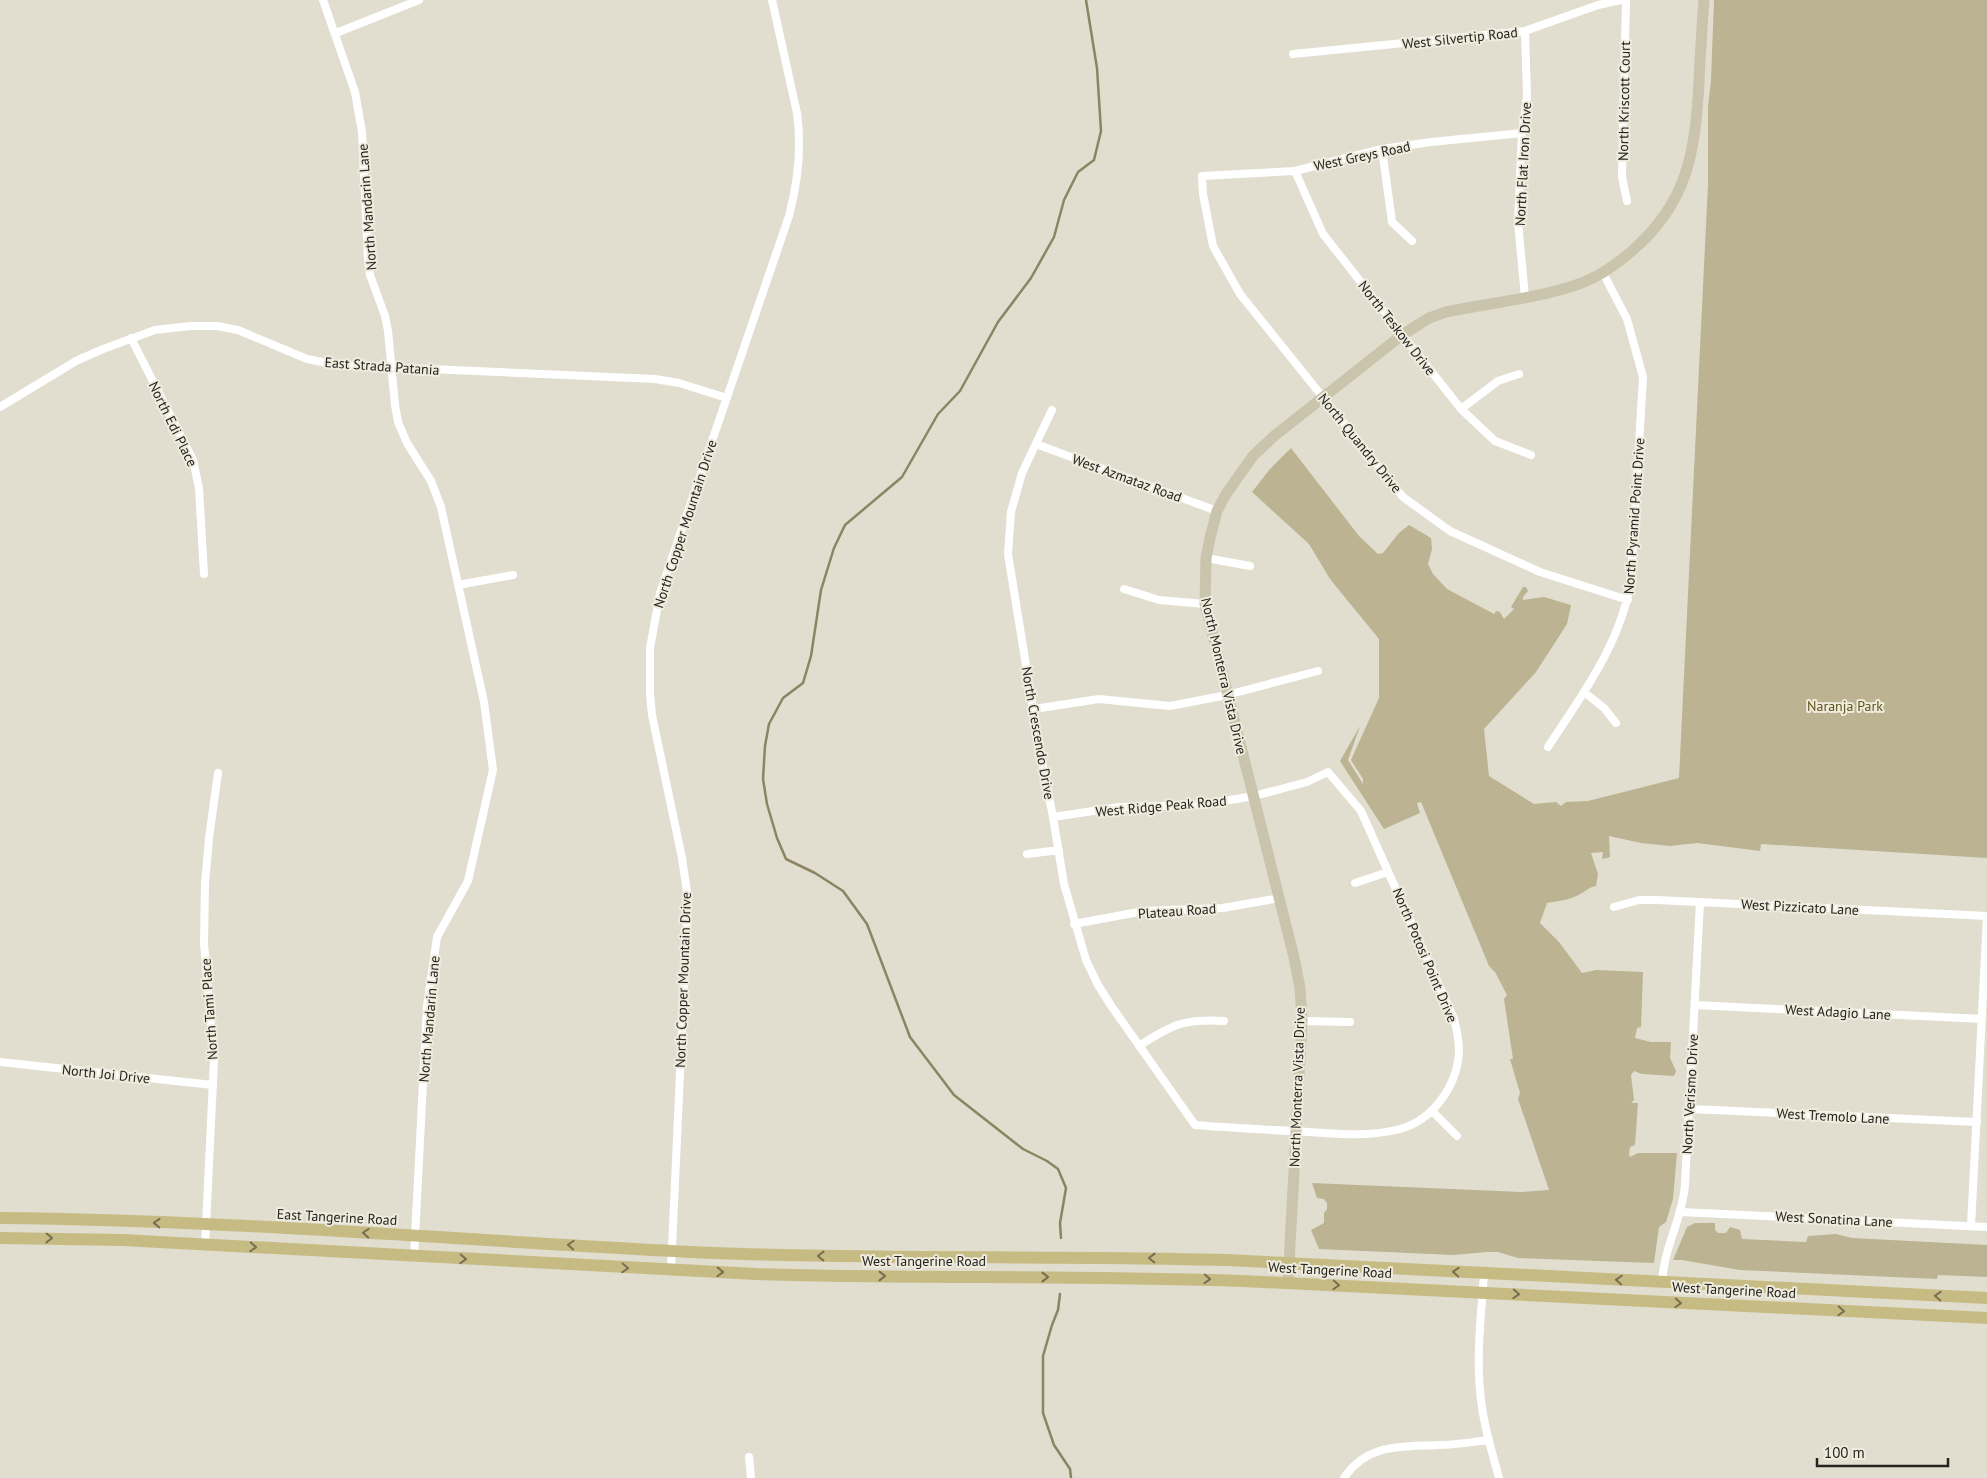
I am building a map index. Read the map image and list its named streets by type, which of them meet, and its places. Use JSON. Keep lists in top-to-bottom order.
{
  "streets": {
    "main road": ["East Tangerine Road", "West Tangerine Road"],
    "street": [
      "West Silvertip Road",
      "North Kriscott Court",
      "West Greys Road",
      "North Flat Iron Drive",
      "North Mandarin Lane",
      "North Teskow Drive",
      "East Strada Patania",
      "North Edi Place",
      "North Quandry Drive",
      "West Azmataz Road",
      "North Pyramid Point Drive",
      "North Copper Mountain Drive",
      "North Monterra Vista Drive",
      "North Crescendo Drive",
      "West Ridge Peak Road",
      "West Pizzicato Lane",
      "Plateau Road",
      "North Potosi Point Drive",
      "North Tami Place",
      "West Adagio Lane",
      "North Joi Drive",
      "North Verismo Drive",
      "West Tremolo Lane",
      "West Sonatina Lane"
    ]
  },
  "crossings": [
    ["West Silvertip Road", "North Flat Iron Drive"],
    ["West Greys Road", "North Flat Iron Drive"],
    ["West Greys Road", "North Teskow Drive"],
    ["West Greys Road", "North Quandry Drive"],
    ["North Flat Iron Drive", "North Monterra Vista Drive"],
    ["North Mandarin Lane", "East Strada Patania"],
    ["North Mandarin Lane", "East Tangerine Road"],
    ["North Teskow Drive", "North Monterra Vista Drive"],
    ["East Strada Patania", "North Edi Place"],
    ["East Strada Patania", "North Copper Mountain Drive"],
    ["North Quandry Drive", "North Pyramid Point Drive"],
    ["North Quandry Drive", "North Monterra Vista Drive"],
    ["West Azmataz Road", "North Monterra Vista Drive"],
    ["West Azmataz Road", "North Crescendo Drive"],
    ["North Pyramid Point Drive", "North Monterra Vista Drive"],
    ["North Copper Mountain Drive", "East Tangerine Road"],
    ["North Copper Mountain Drive", "West Tangerine Road"],
    ["North Monterra Vista Drive", "West Ridge Peak Road"],
    ["North Monterra Vista Drive", "Plateau Road"],
    ["North Monterra Vista Drive", "North Potosi Point Drive"],
    ["North Monterra Vista Drive", "West Tangerine Road"],
    ["North Crescendo Drive", "West Ridge Peak Road"],
    ["North Crescendo Drive", "Plateau Road"],
    ["North Crescendo Drive", "North Potosi Point Drive"],
    ["West Ridge Peak Road", "North Potosi Point Drive"],
    ["West Pizzicato Lane", "North Verismo Drive"],
    ["North Tami Place", "North Joi Drive"],
    ["North Tami Place", "East Tangerine Road"],
    ["West Adagio Lane", "North Verismo Drive"],
    ["North Verismo Drive", "West Tremolo Lane"],
    ["North Verismo Drive", "West Sonatina Lane"],
    ["North Verismo Drive", "West Tangerine Road"],
    ["East Tangerine Road", "West Tangerine Road"]
  ],
  "parks": ["Naranja Park"],
  "scale_bar": "100 m"
}
